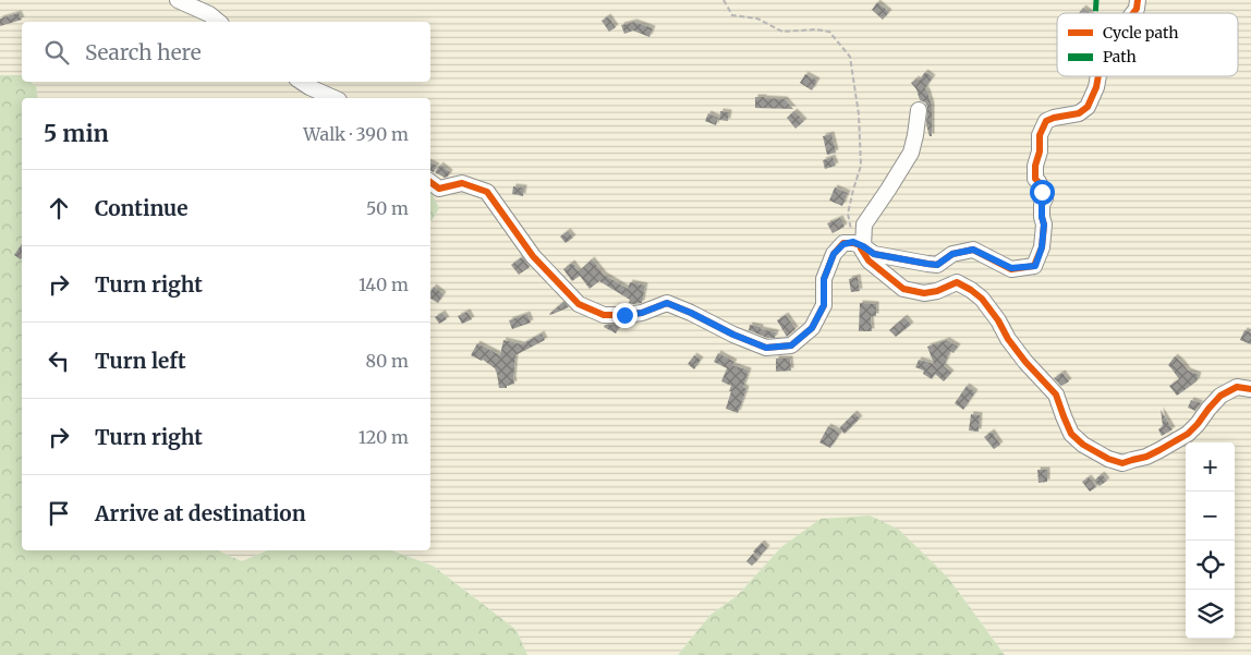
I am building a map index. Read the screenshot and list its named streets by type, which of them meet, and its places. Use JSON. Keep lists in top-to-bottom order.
{
  "legend": ["Cycle path", "Path"],
  "page": {
    "search": "Search here",
    "heading": ["5 min", "Walk · 390 m"],
    "list": [
      ["Continue", "50 m"],
      ["Turn right", "140 m"],
      ["Turn left", "80 m"],
      ["Turn right", "120 m"],
      "Arrive at destination"
    ],
    "map_buttons": ["+", "−"]
  }
}
